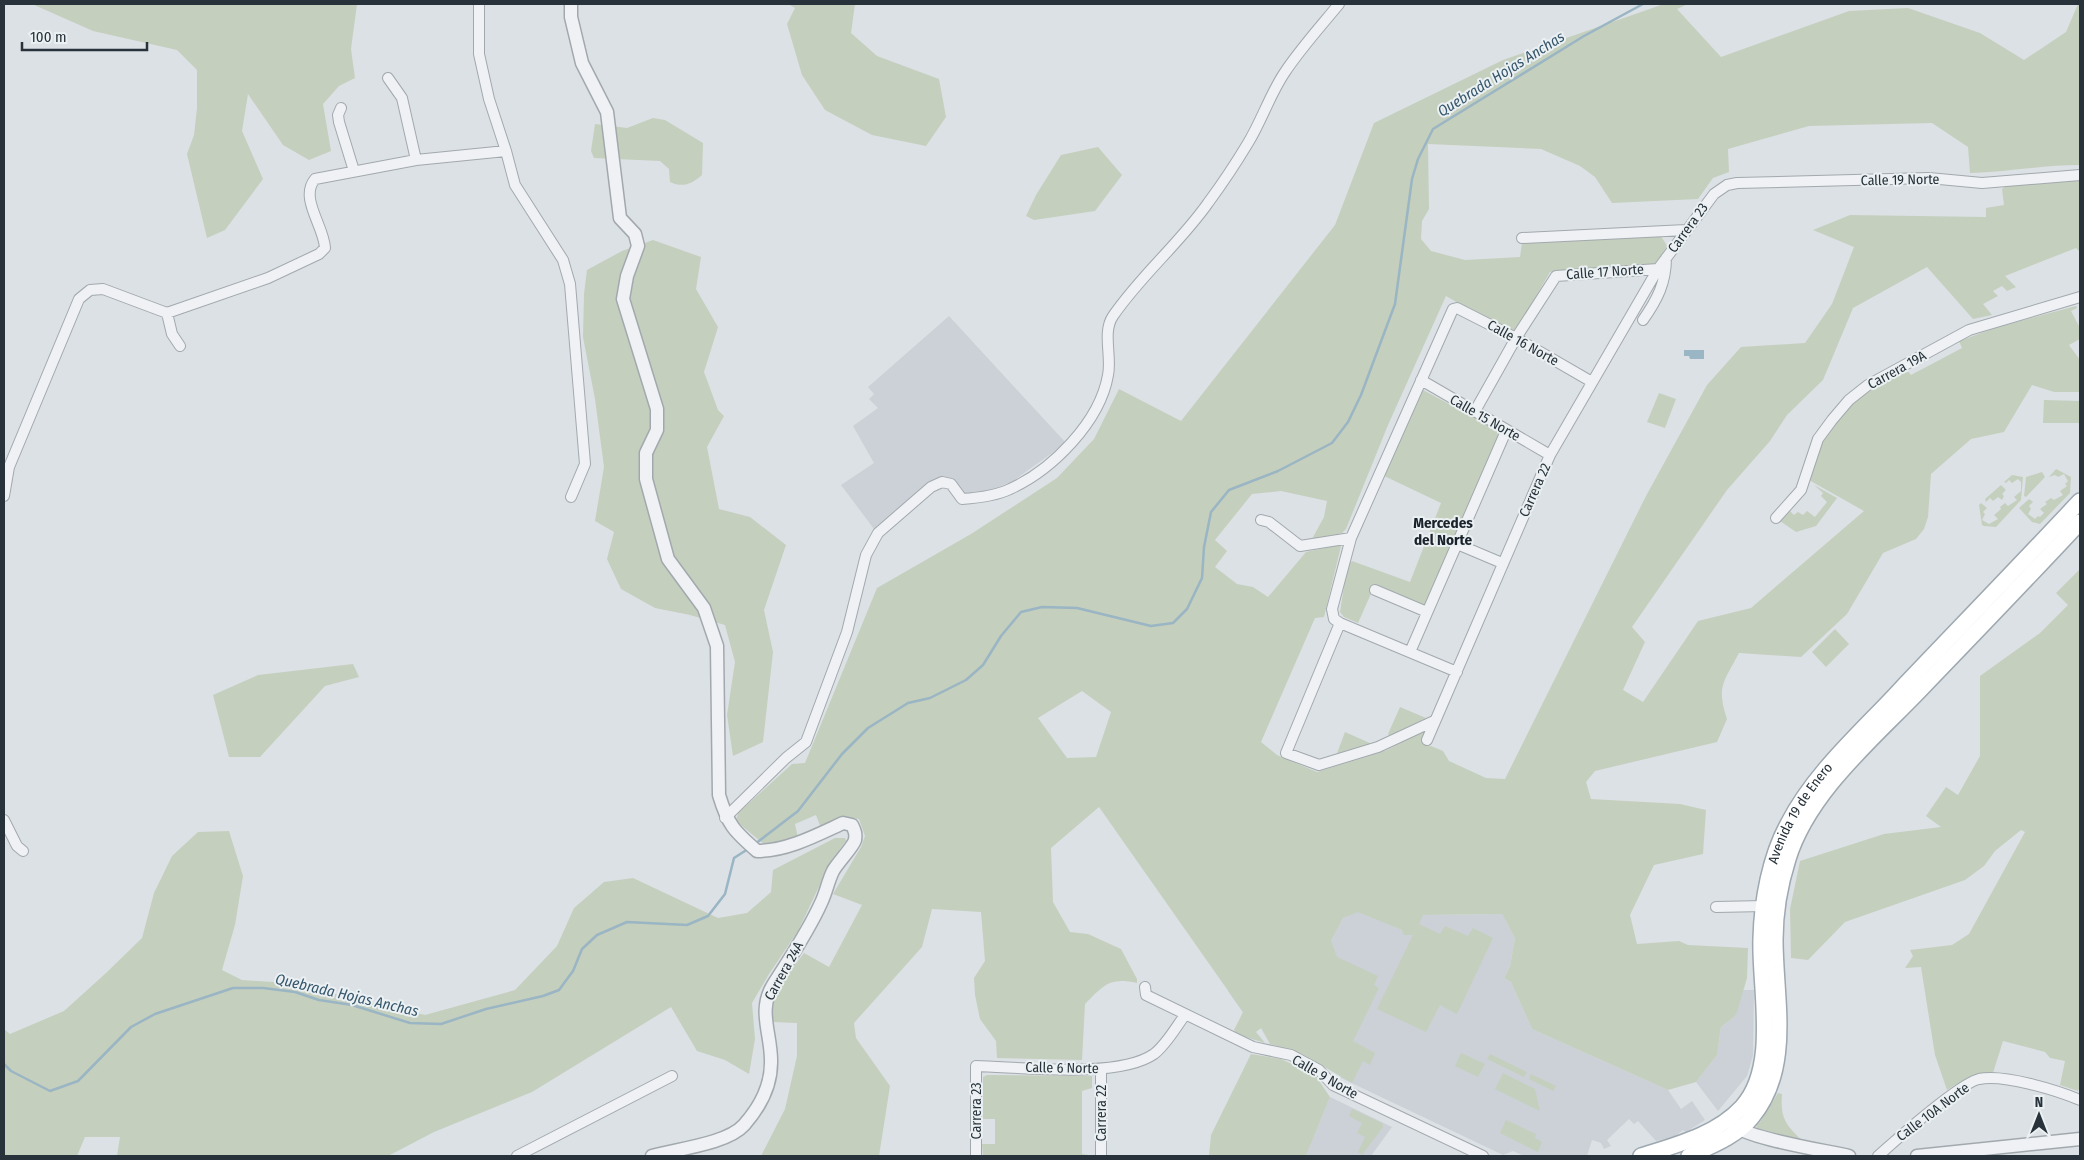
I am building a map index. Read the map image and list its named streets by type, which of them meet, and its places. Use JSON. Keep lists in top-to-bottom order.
{
  "streets": {
    "main road": ["Avenida 19 de Enero"],
    "street": [
      "Calle 19 Norte",
      "Carrera 23",
      "Calle 17 Norte",
      "Calle 16 Norte",
      "Carrera 19A",
      "Calle 15 Norte",
      "Carrera 22",
      "Carrera 24A",
      "Calle 6 Norte",
      "Calle 9 Norte",
      "Calle 10A Norte"
    ]
  },
  "crossings": [
    ["Calle 19 Norte", "Carrera 23"],
    ["Carrera 23", "Calle 17 Norte"],
    ["Carrera 23", "Carrera 22"],
    ["Carrera 23", "Calle 6 Norte"],
    ["Calle 17 Norte", "Calle 16 Norte"],
    ["Calle 17 Norte", "Carrera 22"],
    ["Calle 16 Norte", "Calle 15 Norte"],
    ["Calle 16 Norte", "Carrera 22"],
    ["Calle 15 Norte", "Carrera 22"],
    ["Carrera 22", "Calle 6 Norte"],
    ["Calle 6 Norte", "Calle 9 Norte"]
  ],
  "districts": ["Mercedes del Norte"],
  "water": ["Quebrada Hojas Anchas"],
  "scale_bar": "100 m",
  "north": "top"
}
